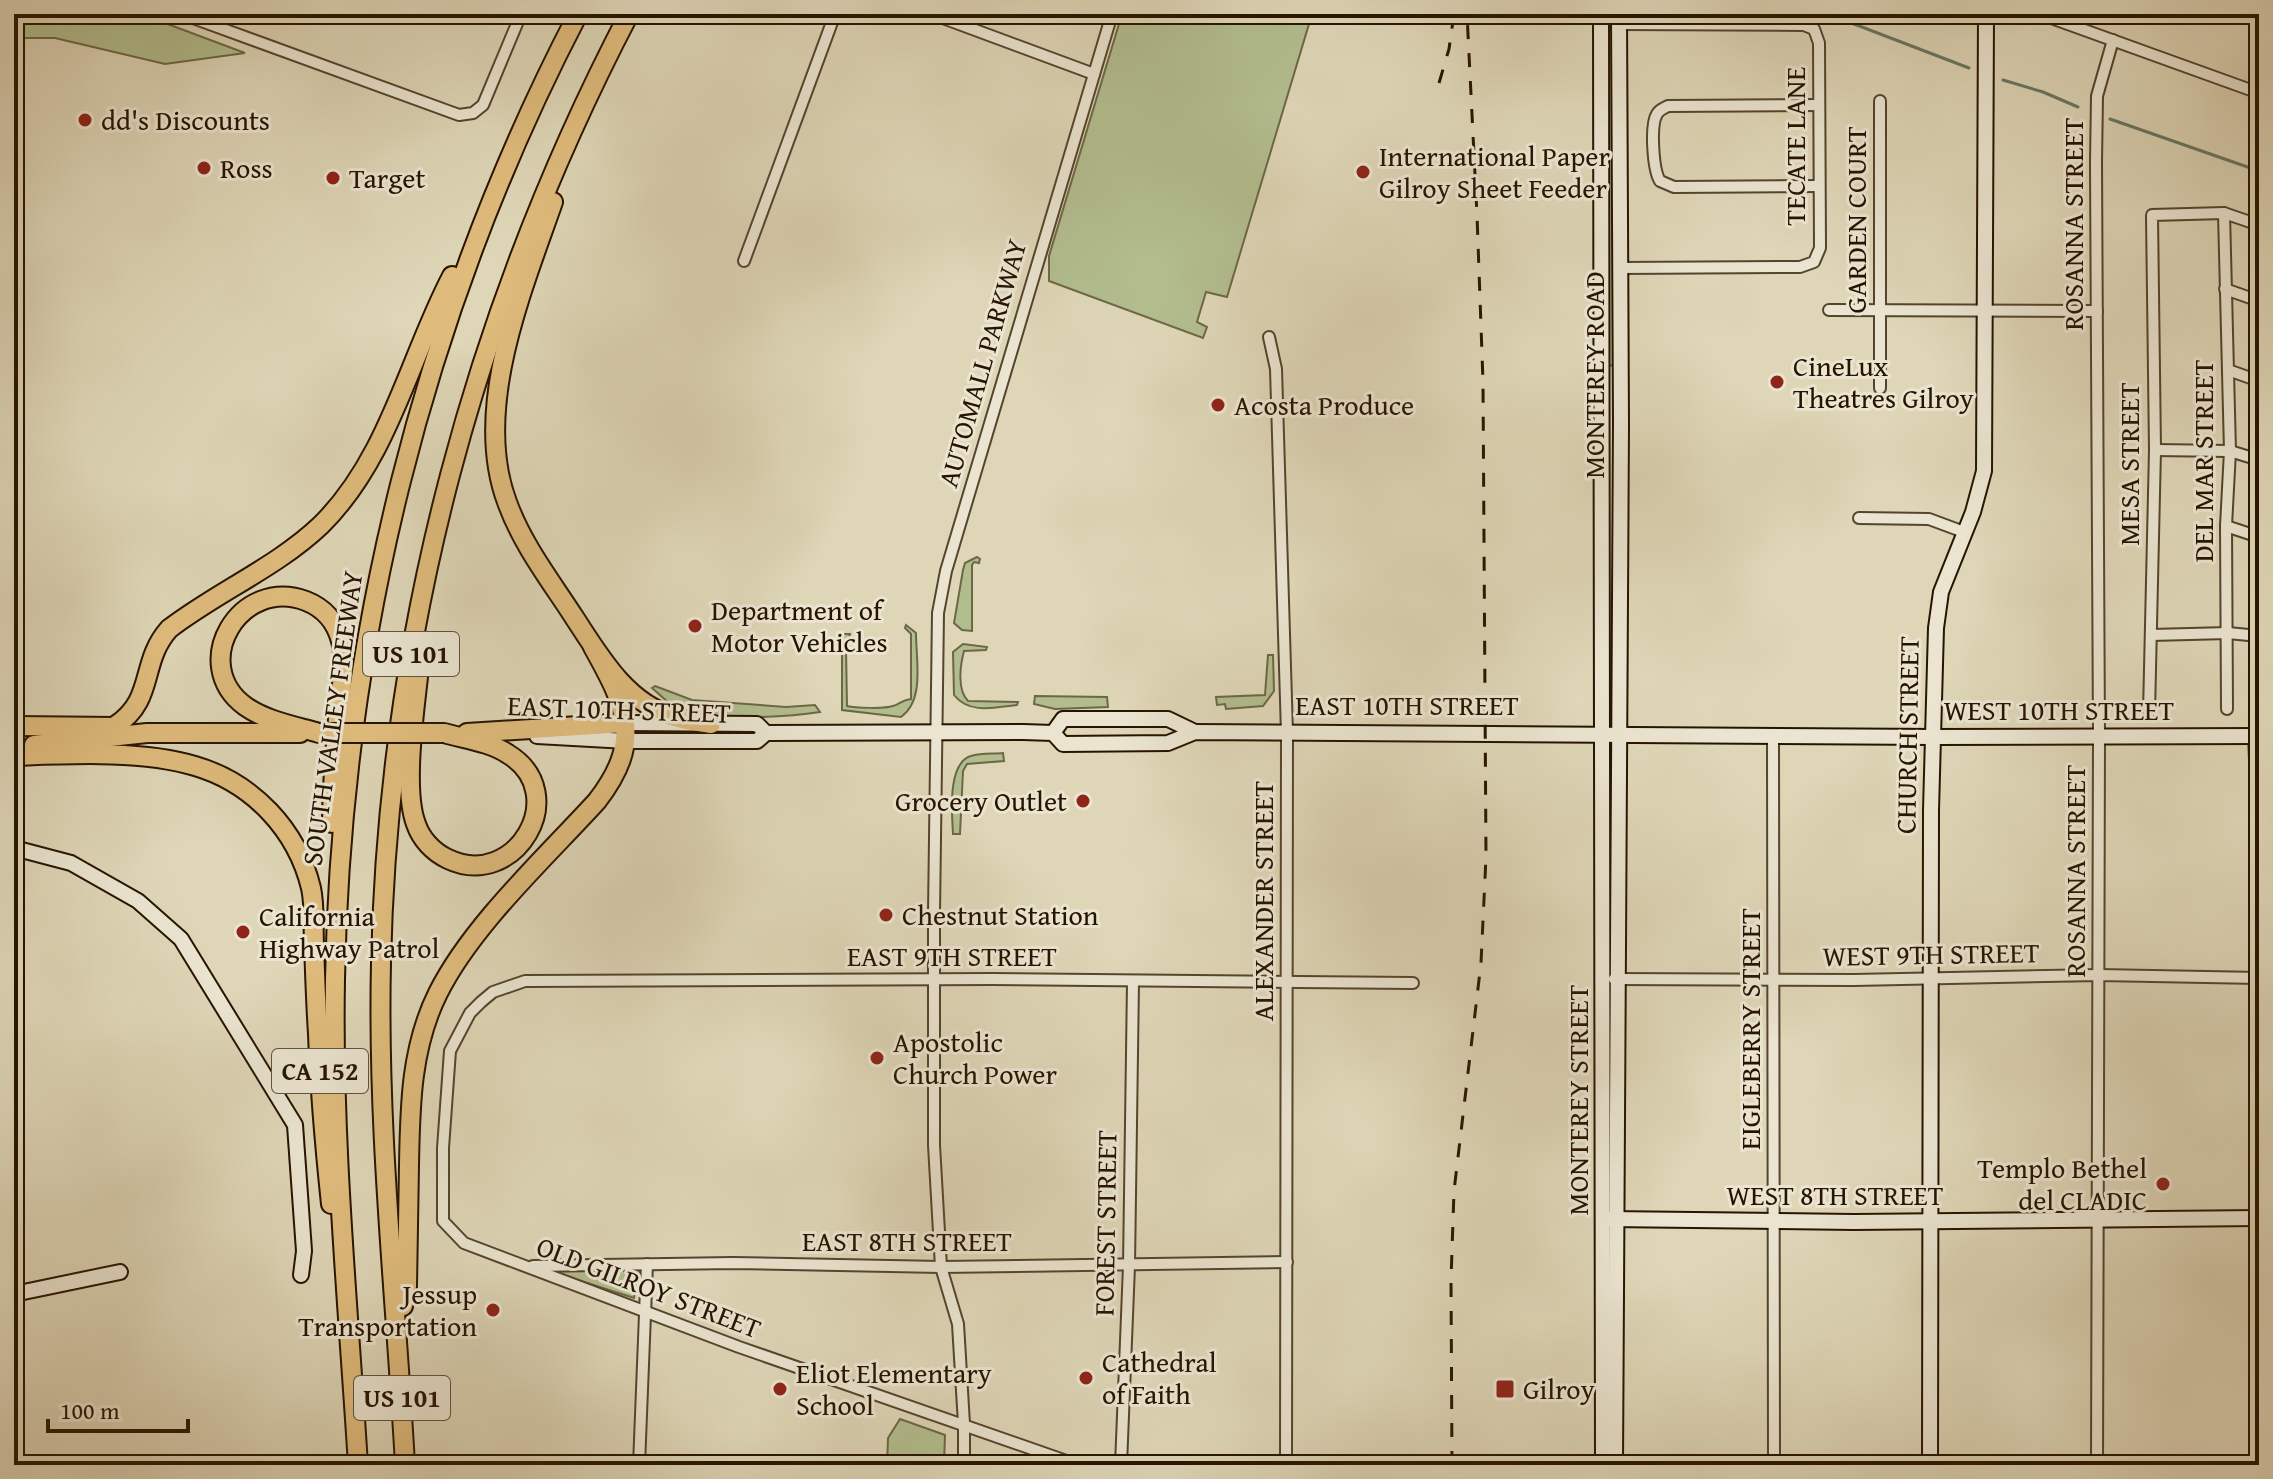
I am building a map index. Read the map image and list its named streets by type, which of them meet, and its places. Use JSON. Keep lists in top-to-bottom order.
{
  "streets": {
    "highway": [
      "US 101",
      "EAST 10TH STREET",
      "SOUTH VALLEY FREEWAY",
      "CA 152"
    ],
    "main road": [
      "MONTEREY ROAD",
      "WEST 10TH STREET",
      "CHURCH STREET",
      "MONTEREY STREET",
      "WEST 8TH STREET"
    ],
    "street": [
      "TECATE LANE",
      "GARDEN COURT",
      "ROSANNA STREET",
      "AUTOMALL PARKWAY",
      "DEL MAR STREET",
      "MESA STREET",
      "ALEXANDER STREET",
      "WEST 9TH STREET",
      "EAST 9TH STREET",
      "EIGLEBERRY STREET",
      "FOREST STREET",
      "EAST 8TH STREET",
      "OLD GILROY STREET"
    ]
  },
  "crossings": [
    ["TECATE LANE", "MONTEREY ROAD"],
    ["ROSANNA STREET", "WEST 10TH STREET"],
    ["ROSANNA STREET", "WEST 9TH STREET"],
    ["ROSANNA STREET", "WEST 8TH STREET"],
    ["AUTOMALL PARKWAY", "EAST 10TH STREET"],
    ["AUTOMALL PARKWAY", "EAST 9TH STREET"],
    ["AUTOMALL PARKWAY", "EAST 8TH STREET"],
    ["AUTOMALL PARKWAY", "OLD GILROY STREET"],
    ["MONTEREY ROAD", "EAST 10TH STREET"],
    ["MONTEREY ROAD", "WEST 10TH STREET"],
    ["MONTEREY ROAD", "MONTEREY STREET"],
    ["DEL MAR STREET", "MESA STREET"],
    ["EAST 10TH STREET", "WEST 10TH STREET"],
    ["EAST 10TH STREET", "ALEXANDER STREET"],
    ["EAST 10TH STREET", "MONTEREY STREET"],
    ["WEST 10TH STREET", "CHURCH STREET"],
    ["WEST 10TH STREET", "EIGLEBERRY STREET"],
    ["WEST 10TH STREET", "MONTEREY STREET"],
    ["SOUTH VALLEY FREEWAY", "CA 152"],
    ["CHURCH STREET", "WEST 9TH STREET"],
    ["CHURCH STREET", "WEST 8TH STREET"],
    ["ALEXANDER STREET", "EAST 9TH STREET"],
    ["ALEXANDER STREET", "EAST 8TH STREET"],
    ["WEST 9TH STREET", "EIGLEBERRY STREET"],
    ["WEST 9TH STREET", "MONTEREY STREET"],
    ["EAST 9TH STREET", "FOREST STREET"],
    ["EAST 9TH STREET", "OLD GILROY STREET"],
    ["EIGLEBERRY STREET", "WEST 8TH STREET"],
    ["MONTEREY STREET", "WEST 8TH STREET"],
    ["FOREST STREET", "EAST 8TH STREET"],
    ["EAST 8TH STREET", "OLD GILROY STREET"]
  ],
  "places": {
    "other": [
      "dd's Discounts",
      "Ross",
      "International Paper Gilroy Sheet Feeder",
      "Target",
      "CineLux Theatres Gilroy",
      "Acosta Produce",
      "Department of Motor Vehicles",
      "Grocery Outlet",
      "Chestnut Station",
      "California Highway Patrol",
      "Apostolic Church Power",
      "Templo Bethel del CLADIC",
      "Jessup Transportation",
      "Cathedral of Faith",
      "Eliot Elementary School"
    ],
    "transit": ["Gilroy"]
  },
  "scale_bar": "100 m"
}
